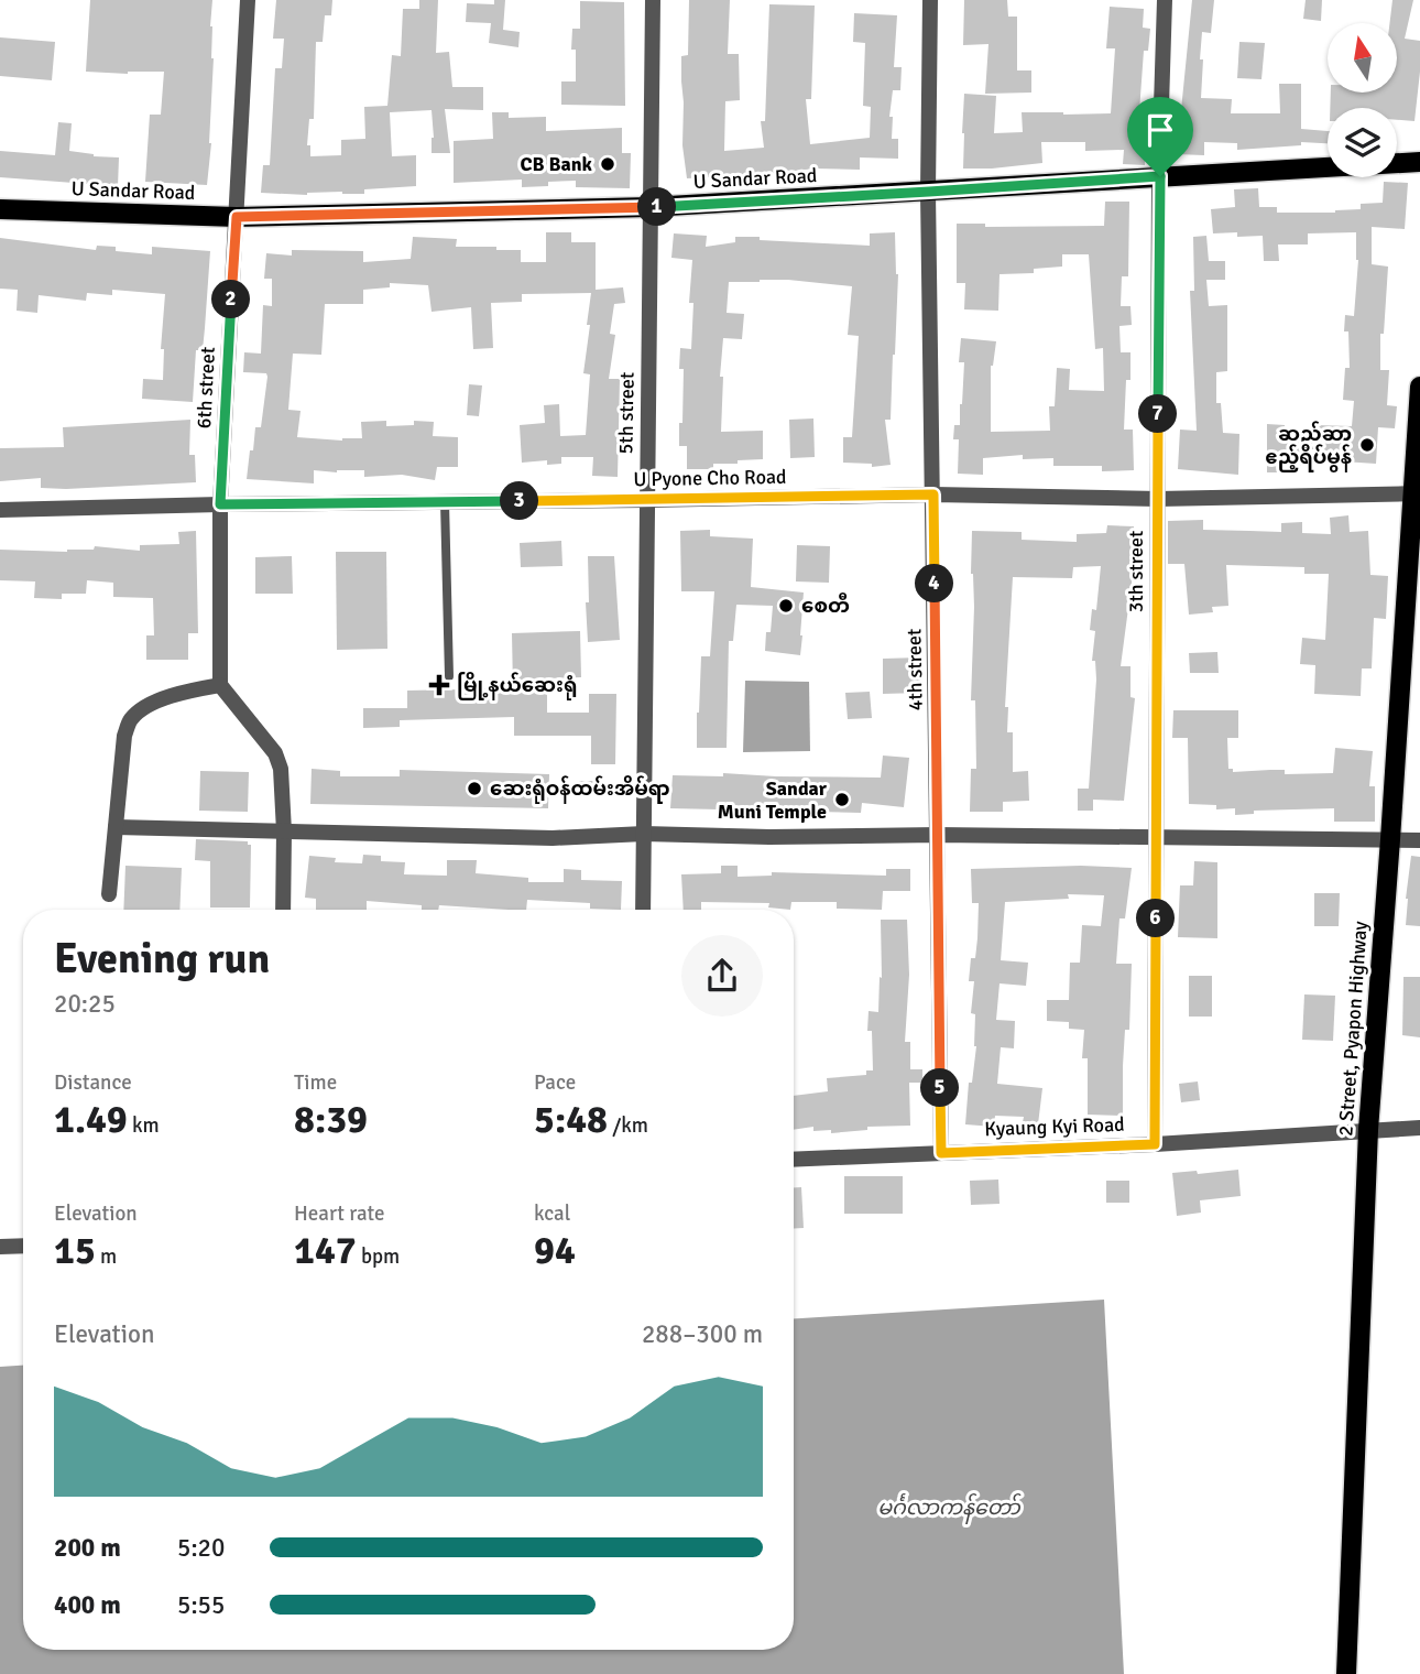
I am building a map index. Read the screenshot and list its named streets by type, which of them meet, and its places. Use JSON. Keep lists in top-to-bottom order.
{
  "streets": {
    "main road": ["U Sandar Road", "2 Street, Pyapon Highway"],
    "street": [
      "6th street",
      "5th street",
      "U Pyone Cho Road",
      "3th street",
      "4th street",
      "Kyaung Kyi Road"
    ]
  },
  "crossings": [
    ["U Sandar Road", "6th street"],
    ["U Sandar Road", "5th street"],
    ["U Sandar Road", "3th street"],
    ["U Sandar Road", "4th street"],
    ["6th street", "U Pyone Cho Road"],
    ["5th street", "U Pyone Cho Road"],
    ["U Pyone Cho Road", "3th street"],
    ["U Pyone Cho Road", "4th street"],
    ["U Pyone Cho Road", "2 Street, Pyapon Highway"],
    ["3th street", "Kyaung Kyi Road"],
    ["4th street", "Kyaung Kyi Road"],
    ["2 Street, Pyapon Highway", "Kyaung Kyi Road"]
  ],
  "water": ["မင်္ဂလာကန်တော်"],
  "places": {
    "other": [
      "CB Bank",
      "ဆည်ဆာ ဧည့်ရိပ်မွန်",
      "စေတီ",
      "ဆေးရုံဝန်ထမ်းအိမ်ရာ",
      "Sandar Muni Temple"
    ],
    "health": ["မြို့နယ်ဆေးရုံ"]
  },
  "north": "top",
  "page": {
    "pins": [
      "1",
      "2",
      "7",
      "3",
      "4",
      "6",
      "5"
    ],
    "heading": ["Evening run", "20:25"],
    "stats": [
      ["Distance", "1.49 km"],
      ["Time", "8:39"],
      ["Pace", "5:48 /km"],
      ["Elevation", "15 m"],
      ["Heart rate", "147 bpm"],
      ["kcal", "94"]
    ],
    "chart": ["Elevation", "288–300 m"],
    "list": [
      {
        "name": "200 m",
        "note": "5:20"
      },
      {
        "name": "400 m",
        "note": "5:55"
      }
    ]
  }
}
